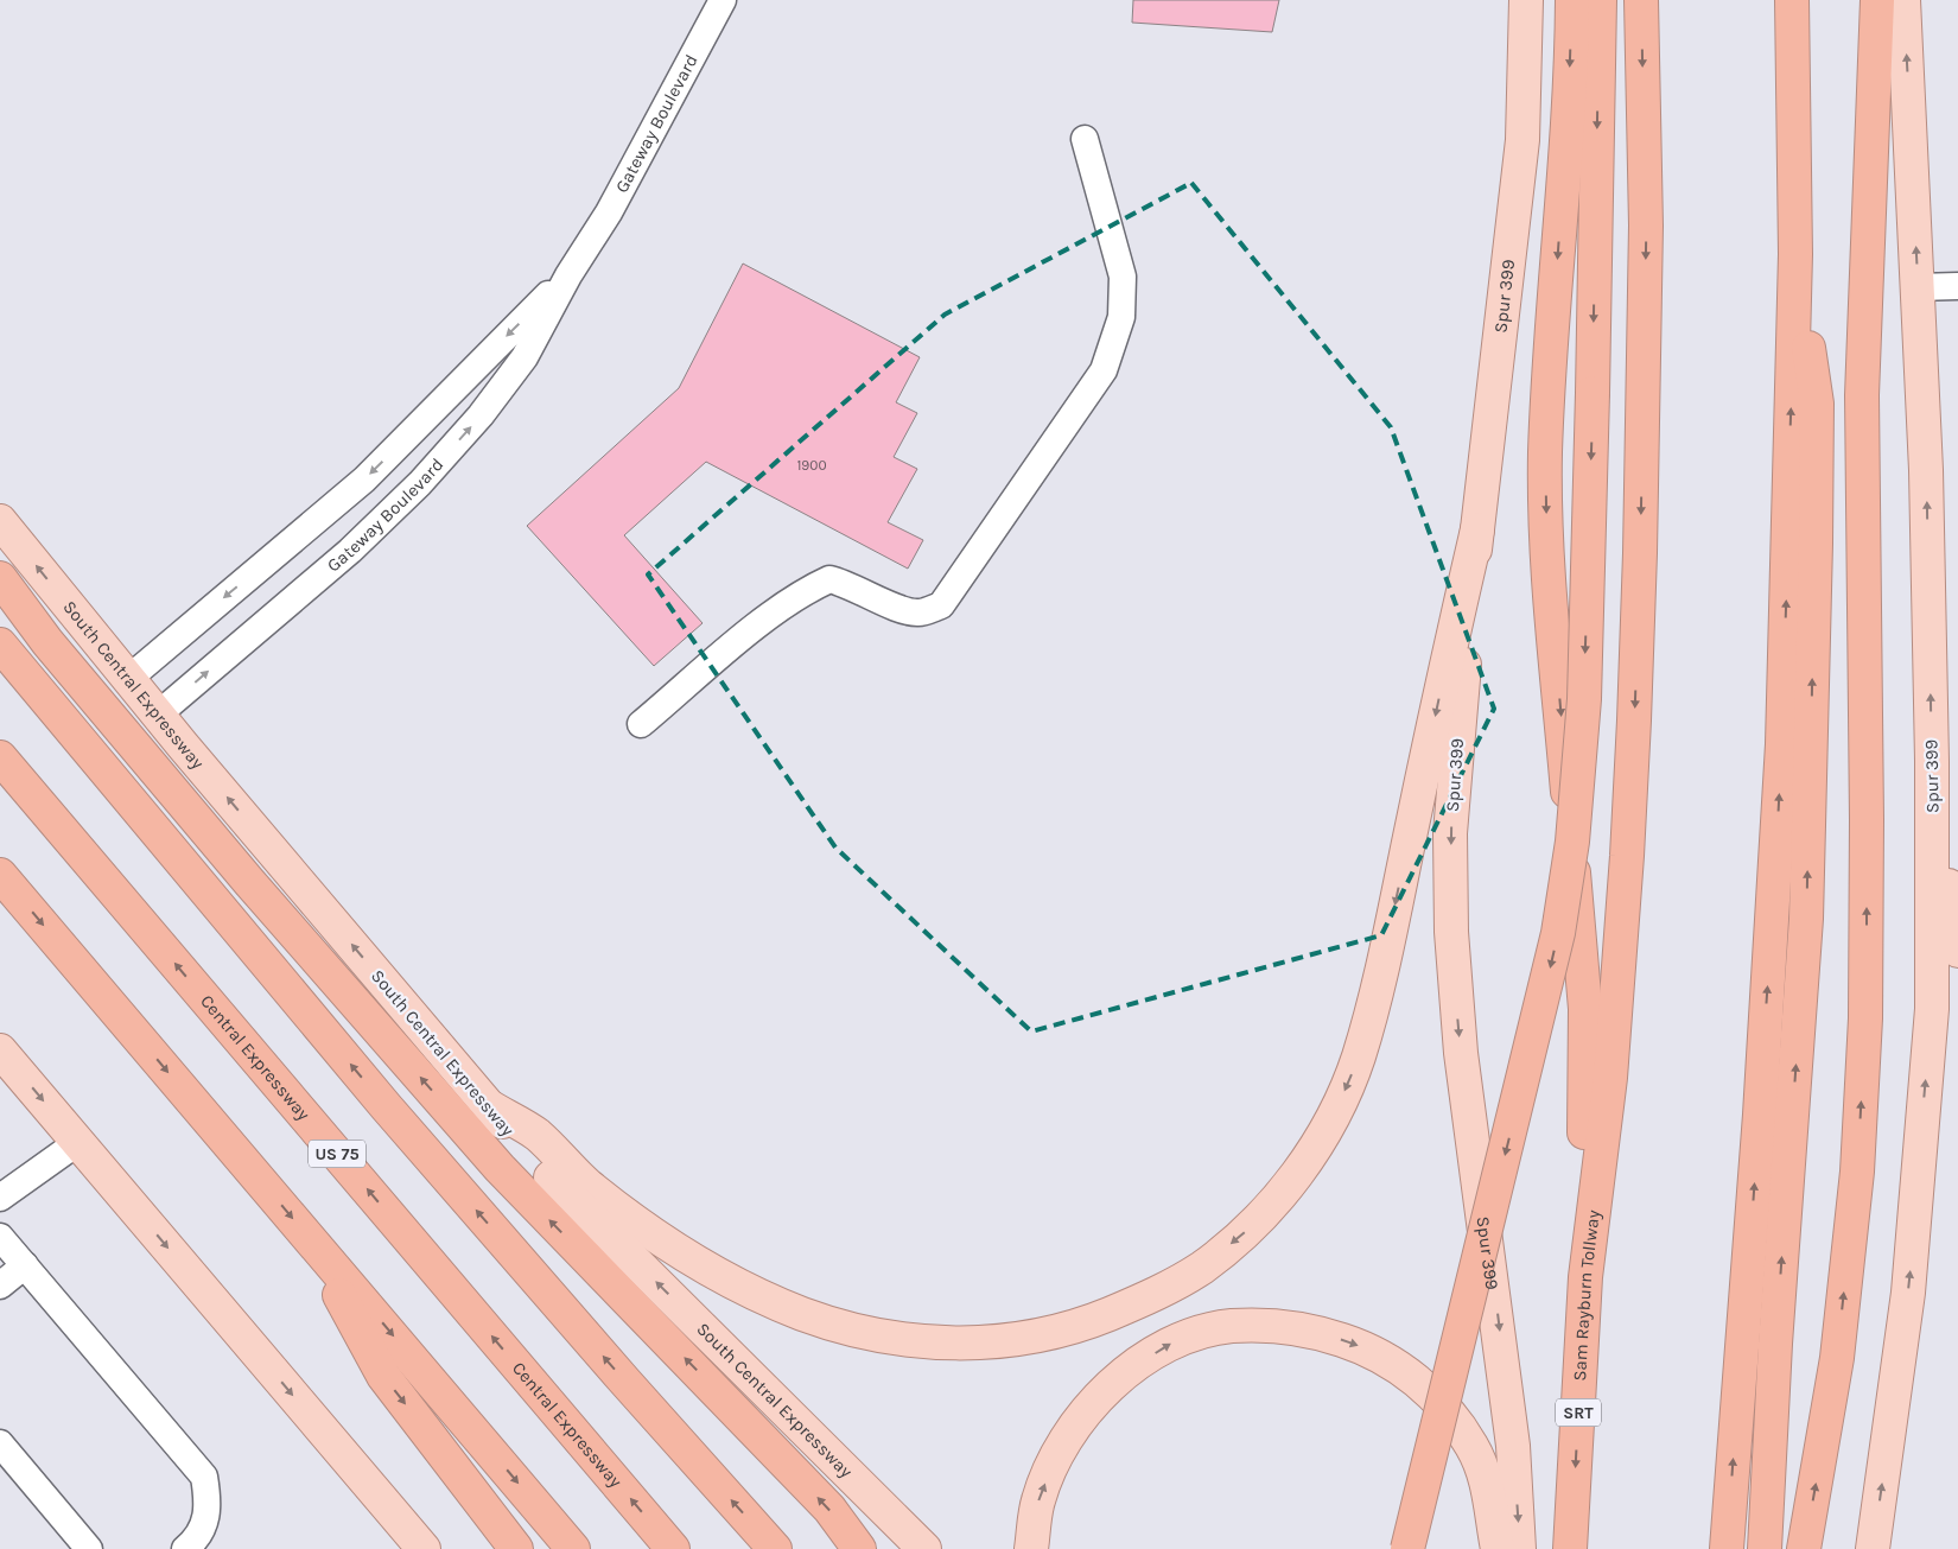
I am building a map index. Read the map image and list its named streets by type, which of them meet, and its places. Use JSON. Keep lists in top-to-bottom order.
{
  "streets": {
    "highway": [
      "Central Expressway",
      "US 75",
      "Sam Rayburn Tollway",
      "SRT"
    ],
    "main road": ["Spur 399", "South Central Expressway"],
    "street": ["Gateway Boulevard"]
  },
  "crossings": [
    ["Gateway Boulevard", "South Central Expressway"]
  ],
  "one_way": ["South Central Expressway"],
  "house_numbers": ["1900"]
}
